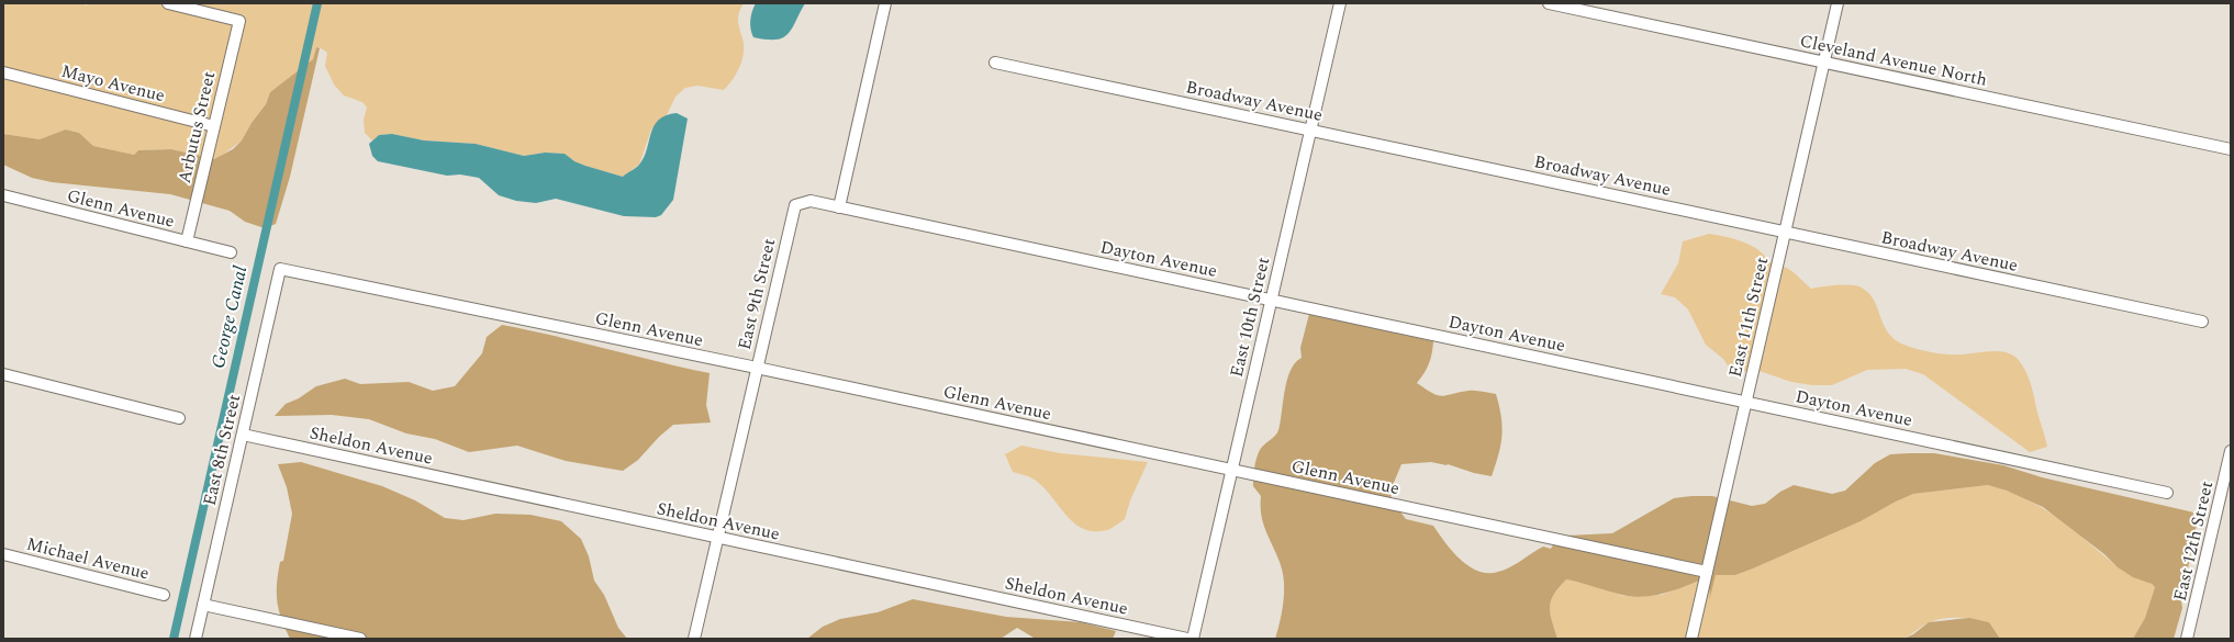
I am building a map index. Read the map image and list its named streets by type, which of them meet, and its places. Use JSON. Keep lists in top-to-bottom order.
{
  "streets": {
    "street": [
      "Cleveland Avenue North",
      "Mayo Avenue",
      "Broadway Avenue",
      "Arbutus Street",
      "Glenn Avenue",
      "Dayton Avenue",
      "East 9th Street",
      "East 10th Street",
      "East 11th Street",
      "Sheldon Avenue",
      "East 8th Street",
      "East 12th Street",
      "Michael Avenue"
    ]
  },
  "crossings": [
    ["Cleveland Avenue North", "East 11th Street"],
    ["Mayo Avenue", "Arbutus Street"],
    ["Broadway Avenue", "East 10th Street"],
    ["Broadway Avenue", "East 11th Street"],
    ["Arbutus Street", "Glenn Avenue"],
    ["Glenn Avenue", "East 9th Street"],
    ["Glenn Avenue", "East 10th Street"],
    ["Glenn Avenue", "East 11th Street"],
    ["Glenn Avenue", "East 8th Street"],
    ["Dayton Avenue", "East 9th Street"],
    ["Dayton Avenue", "East 10th Street"],
    ["Dayton Avenue", "East 11th Street"],
    ["East 9th Street", "Sheldon Avenue"],
    ["Sheldon Avenue", "East 8th Street"]
  ],
  "water": ["George Canal"]
}
